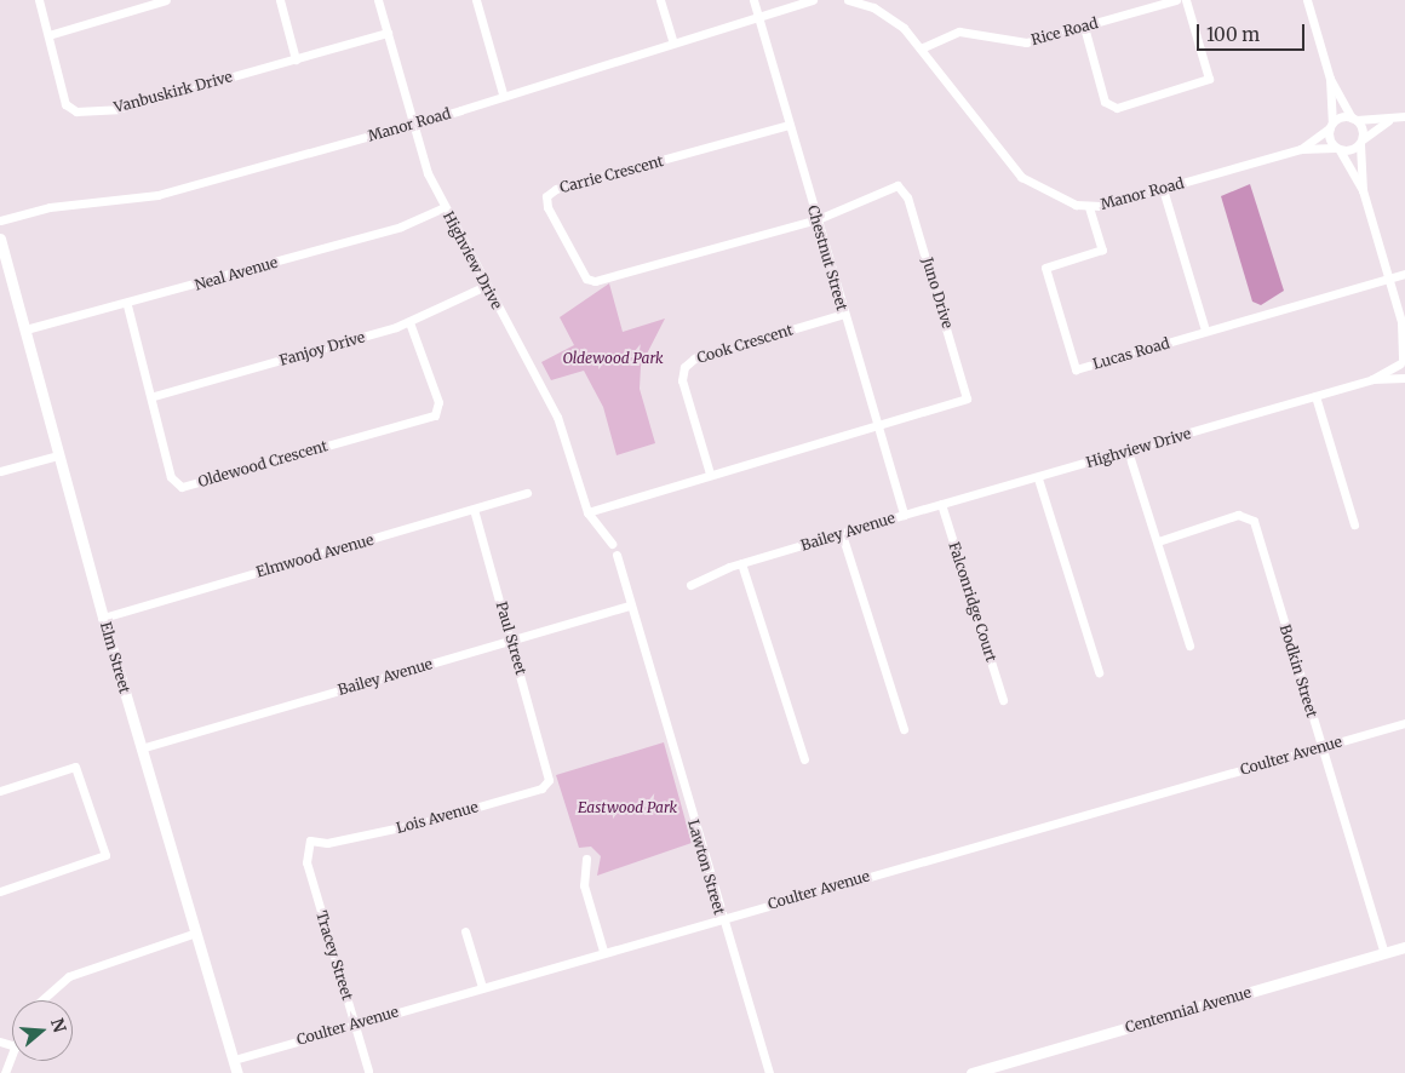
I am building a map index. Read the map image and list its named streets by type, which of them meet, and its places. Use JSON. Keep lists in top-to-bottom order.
{
  "streets": {
    "main road": ["Elm Street", "Centennial Avenue"],
    "street": [
      "Rice Road",
      "Vanbuskirk Drive",
      "Manor Road",
      "Carrie Crescent",
      "Chestnut Street",
      "Highview Drive",
      "Neal Avenue",
      "Juno Drive",
      "Cook Crescent",
      "Fanjoy Drive",
      "Lucas Road",
      "Oldewood Crescent",
      "Bailey Avenue",
      "Elmwood Avenue",
      "Falconridge Court",
      "Paul Street",
      "Bodkin Street",
      "Coulter Avenue",
      "Lois Avenue",
      "Lawton Street",
      "Tracey Street"
    ]
  },
  "crossings": [
    ["Rice Road", "Manor Road"],
    ["Vanbuskirk Drive", "Highview Drive"],
    ["Manor Road", "Chestnut Street"],
    ["Manor Road", "Highview Drive"],
    ["Manor Road", "Lucas Road"],
    ["Carrie Crescent", "Chestnut Street"],
    ["Carrie Crescent", "Juno Drive"],
    ["Chestnut Street", "Highview Drive"],
    ["Chestnut Street", "Juno Drive"],
    ["Chestnut Street", "Cook Crescent"],
    ["Chestnut Street", "Bailey Avenue"],
    ["Highview Drive", "Neal Avenue"],
    ["Highview Drive", "Fanjoy Drive"],
    ["Highview Drive", "Bailey Avenue"],
    ["Highview Drive", "Falconridge Court"],
    ["Neal Avenue", "Oldewood Crescent"],
    ["Neal Avenue", "Elm Street"],
    ["Fanjoy Drive", "Oldewood Crescent"],
    ["Bailey Avenue", "Paul Street"],
    ["Bailey Avenue", "Elm Street"],
    ["Bailey Avenue", "Lawton Street"],
    ["Elmwood Avenue", "Paul Street"],
    ["Elmwood Avenue", "Elm Street"],
    ["Paul Street", "Lois Avenue"],
    ["Elm Street", "Coulter Avenue"],
    ["Bodkin Street", "Coulter Avenue"],
    ["Bodkin Street", "Centennial Avenue"],
    ["Coulter Avenue", "Lawton Street"],
    ["Coulter Avenue", "Tracey Street"],
    ["Lois Avenue", "Tracey Street"]
  ],
  "parks": ["Oldewood Park", "Eastwood Park"],
  "scale_bar": "100 m",
  "north": "right"
}
